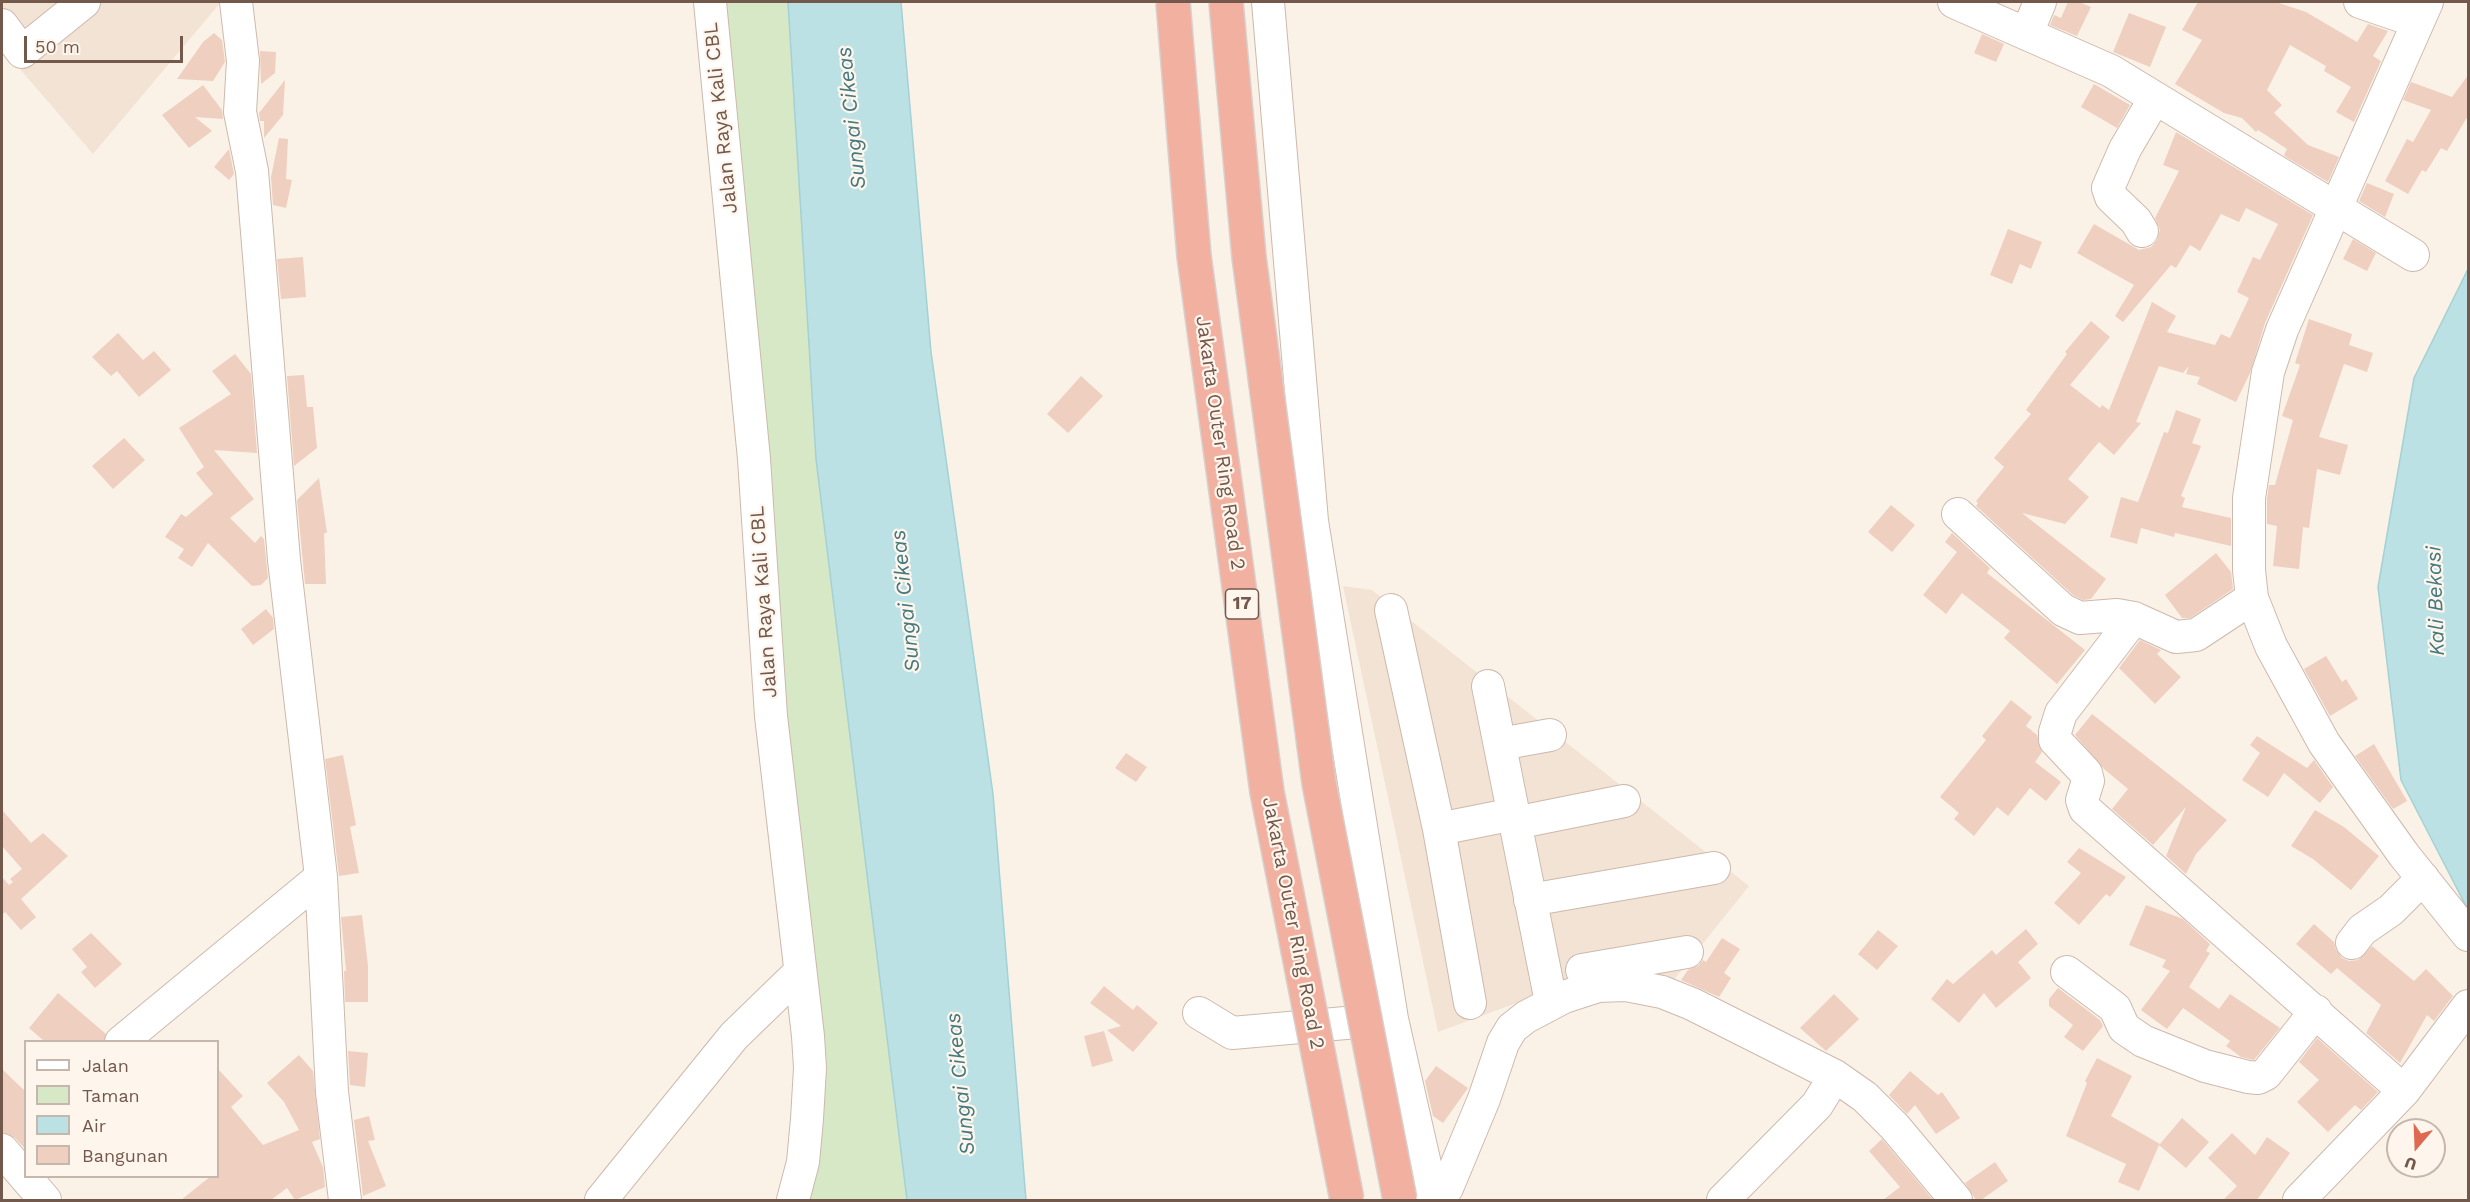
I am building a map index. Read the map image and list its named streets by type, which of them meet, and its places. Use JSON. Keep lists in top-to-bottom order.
{
  "streets": {
    "highway": ["Jakarta Outer Ring Road 2", "17"],
    "street": ["Jalan Raya Kali CBL"]
  },
  "water": ["Sungai Cikeas", "Kali Bekasi"],
  "legend": [
    "Jalan",
    "Taman",
    "Air",
    "Bangunan"
  ],
  "scale_bar": "50 m",
  "north": "bottom"
}
